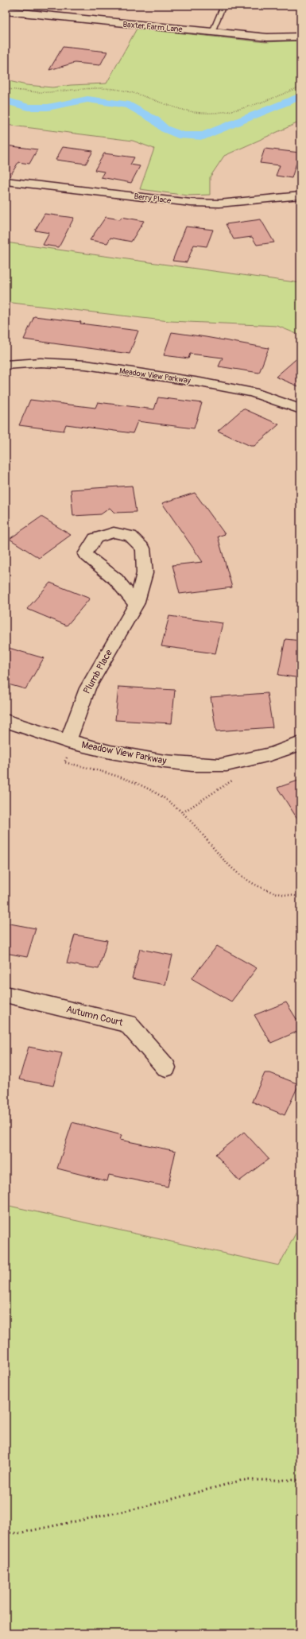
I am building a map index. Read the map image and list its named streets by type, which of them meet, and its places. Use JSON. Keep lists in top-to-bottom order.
{
  "streets": {
    "street": [
      "Baxter Farm Lane",
      "Berry Place",
      "Meadow View Parkway",
      "Plumb Place",
      "Autumn Court"
    ]
  },
  "crossings": [
    ["Meadow View Parkway", "Plumb Place"]
  ]
}
